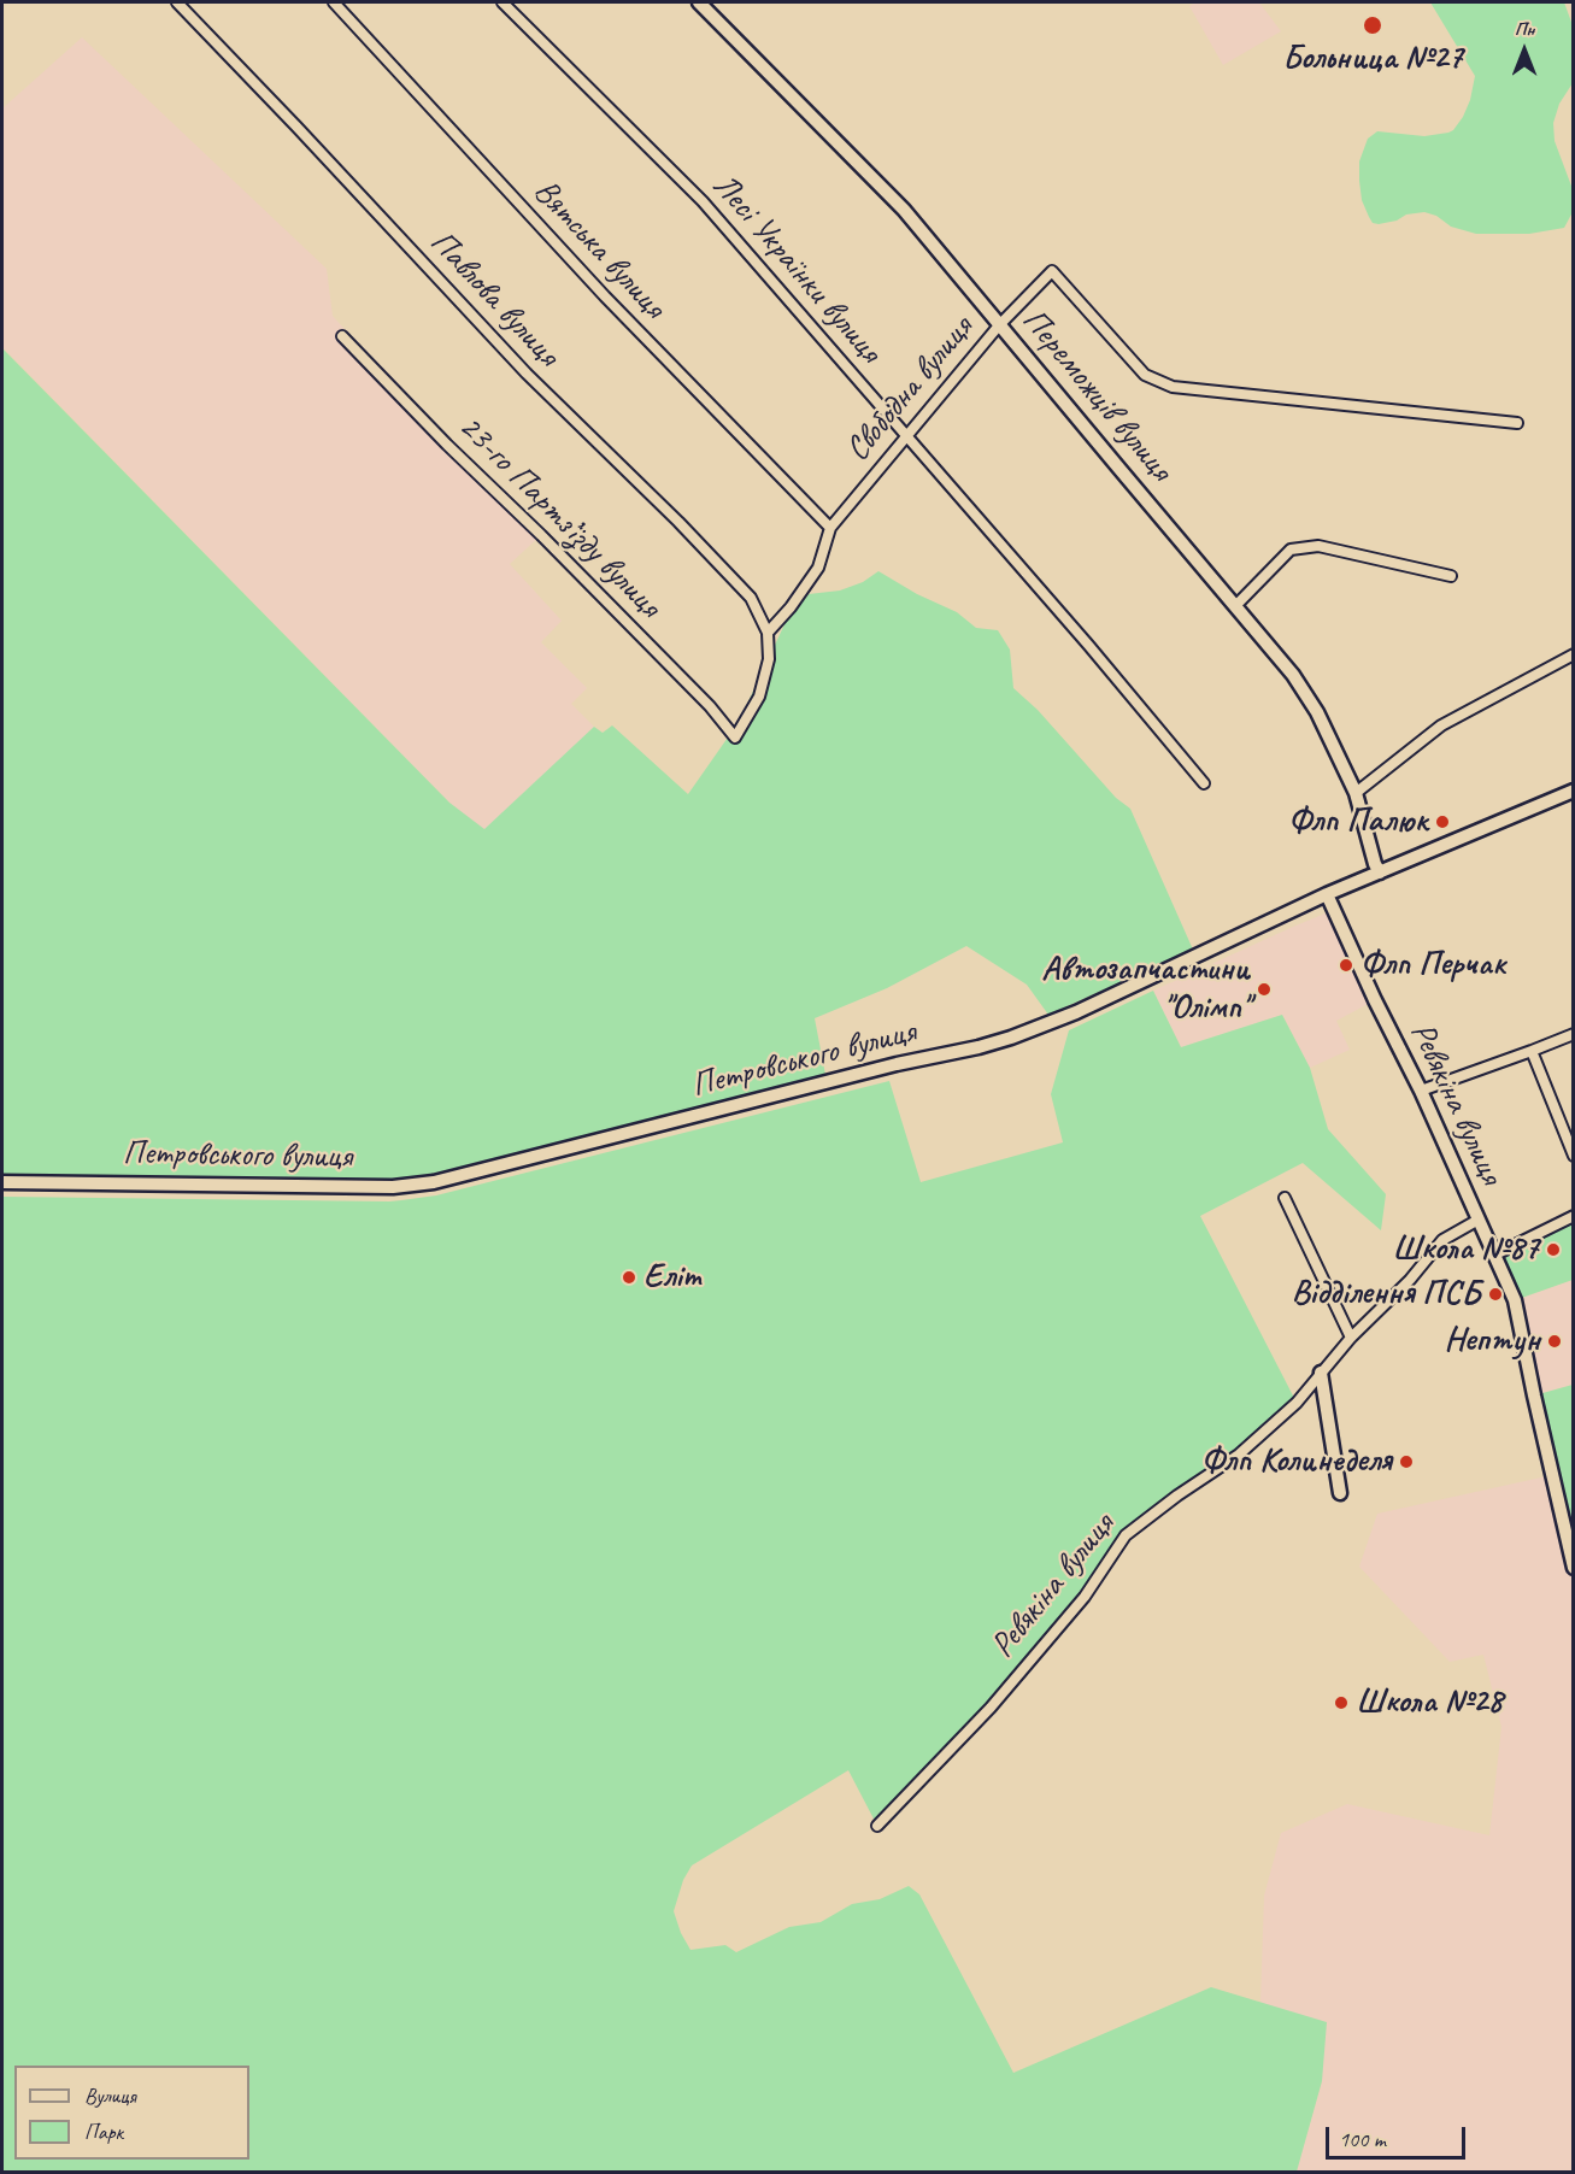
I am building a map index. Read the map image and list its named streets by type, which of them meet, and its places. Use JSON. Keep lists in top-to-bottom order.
{
  "streets": {
    "main road": ["Переможців вулиця", "Петровського вулиця", "Ревякіна вулиця"],
    "street": [
      "Вятська вулиця",
      "Лесі Українки вулиця",
      "Павлова вулиця",
      "Свободна вулиця",
      "23-го Партз’їзду вулиця"
    ]
  },
  "crossings": [
    ["Вятська вулиця", "Свободна вулиця"],
    ["Лесі Українки вулиця", "Свободна вулиця"],
    ["Павлова вулиця", "Свободна вулиця"],
    ["Павлова вулиця", "23-го Партз’їзду вулиця"],
    ["Свободна вулиця", "Переможців вулиця"],
    ["Свободна вулиця", "23-го Партз’їзду вулиця"],
    ["Переможців вулиця", "Петровського вулиця"],
    ["Петровського вулиця", "Ревякіна вулиця"]
  ],
  "places": [
    "Больница №27",
    "Флп Палюк",
    "Флп Перчак",
    "Автозапчастини \"Олімп\"",
    "Школа №87",
    "Еліт",
    "Відділення ПСБ",
    "Нептун",
    "Флп Колинеделя",
    "Школа №28"
  ],
  "legend": ["Вулиця", "Парк"],
  "scale_bar": "100 m",
  "north": "top"
}
